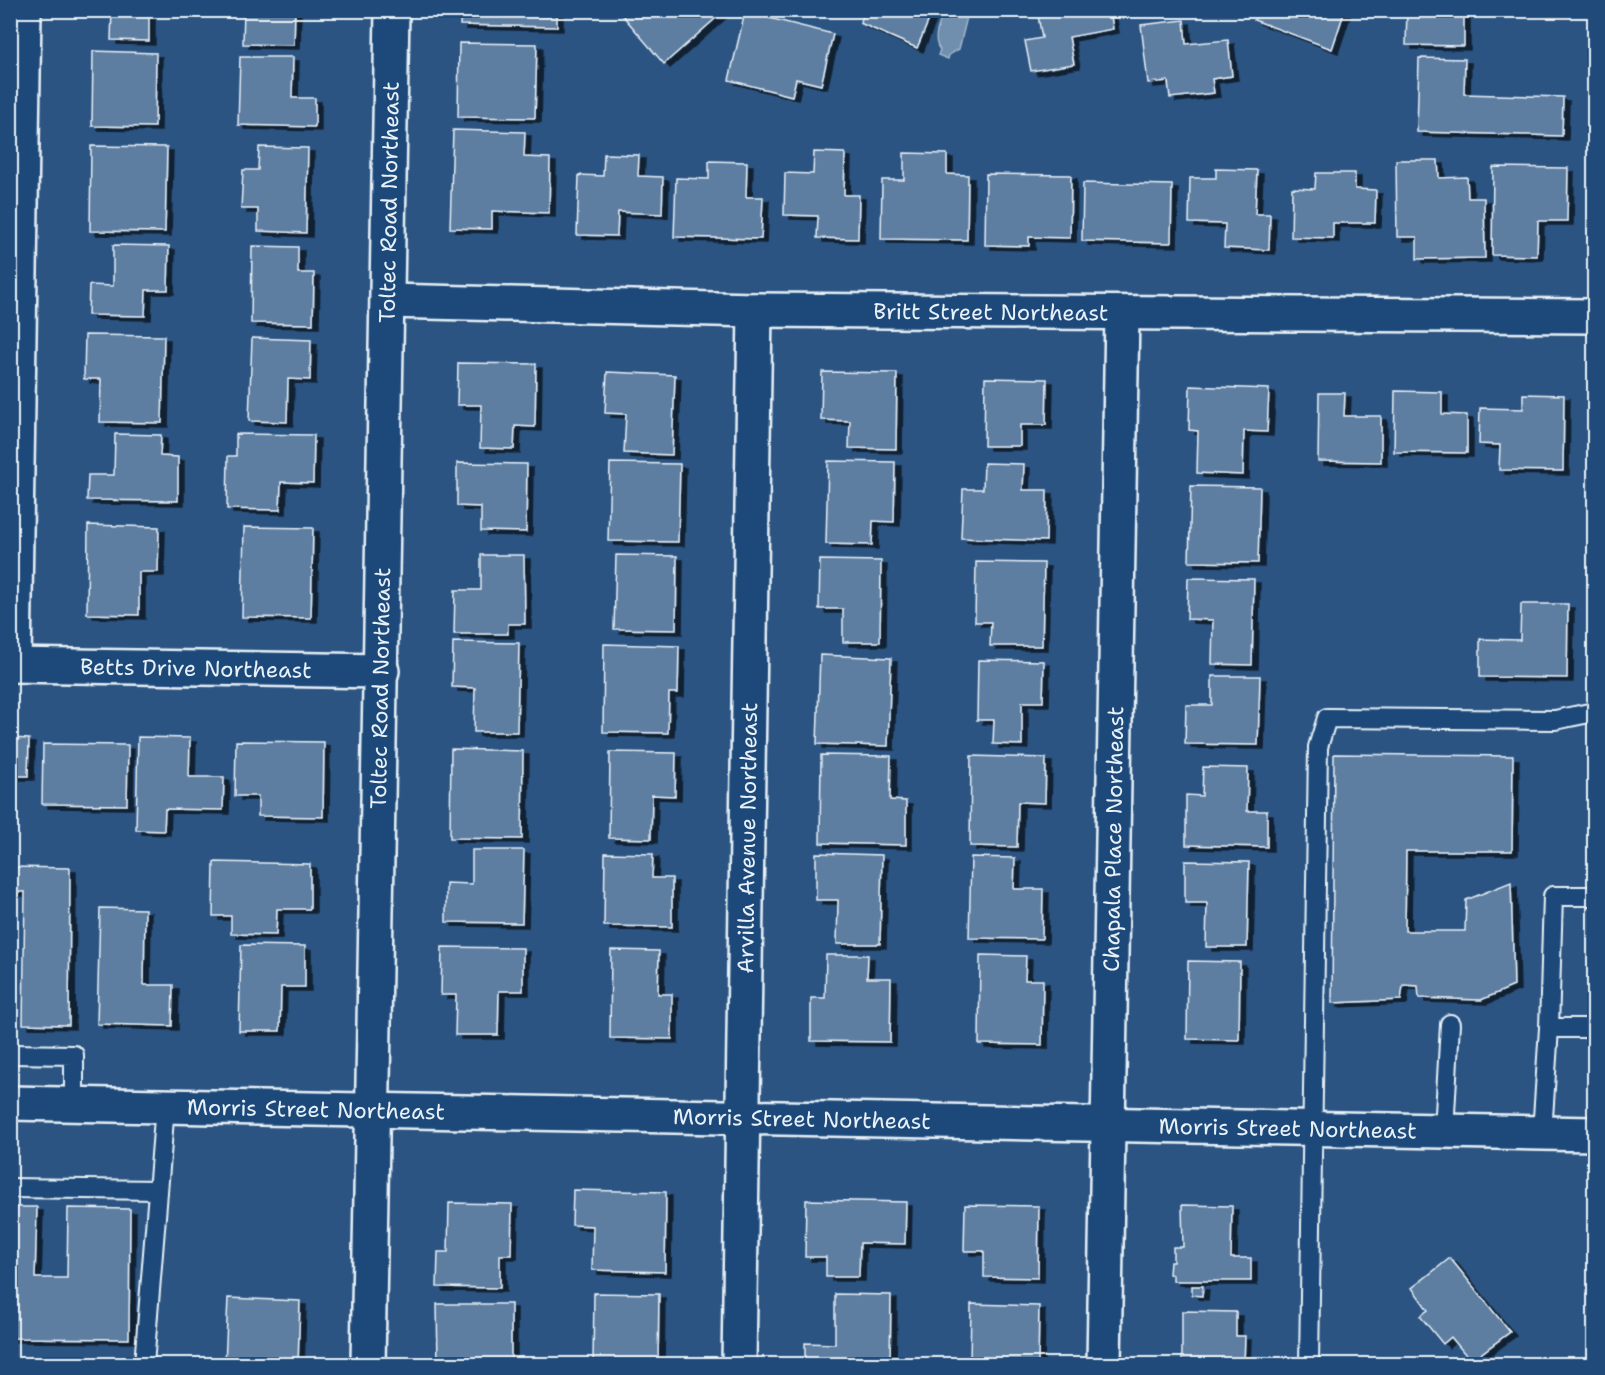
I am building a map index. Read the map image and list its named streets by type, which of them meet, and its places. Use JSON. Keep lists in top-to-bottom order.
{
  "streets": {
    "street": [
      "Toltec Road Northeast",
      "Britt Street Northeast",
      "Betts Drive Northeast",
      "Arvilla Avenue Northeast",
      "Chapala Place Northeast",
      "Morris Street Northeast"
    ]
  },
  "crossings": [
    ["Toltec Road Northeast", "Britt Street Northeast"],
    ["Toltec Road Northeast", "Betts Drive Northeast"],
    ["Toltec Road Northeast", "Morris Street Northeast"],
    ["Britt Street Northeast", "Arvilla Avenue Northeast"],
    ["Britt Street Northeast", "Chapala Place Northeast"],
    ["Arvilla Avenue Northeast", "Morris Street Northeast"],
    ["Chapala Place Northeast", "Morris Street Northeast"]
  ]
}
